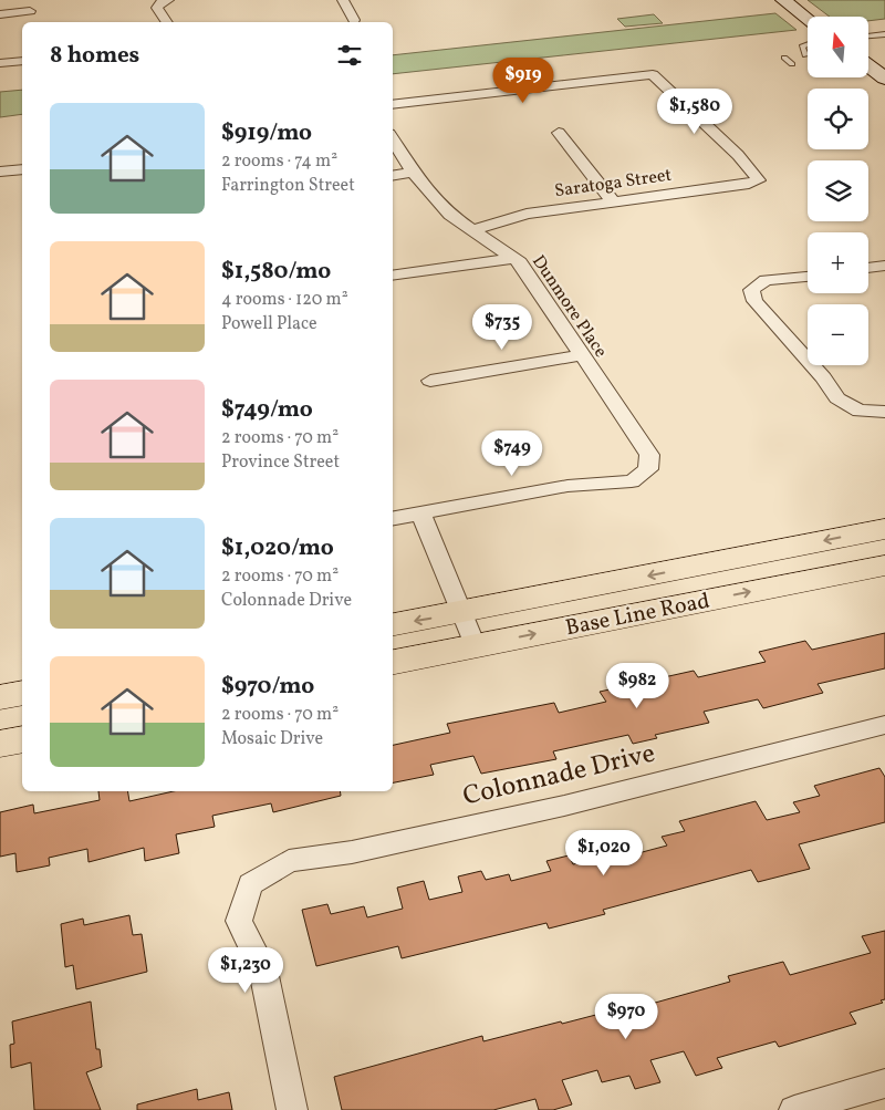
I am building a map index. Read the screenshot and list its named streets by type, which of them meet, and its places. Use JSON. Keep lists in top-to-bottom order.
{
  "streets": {
    "main road": ["Base Line Road"],
    "street": ["Saratoga Street", "Dunmore Place", "Colonnade Drive"]
  },
  "crossings": [
    ["Saratoga Street", "Dunmore Place"]
  ],
  "north": "top",
  "page": {
    "map_buttons": ["+", "−"],
    "heading": "8 homes",
    "price": [
      "$919",
      "$1,580",
      "$735",
      "$749",
      "$982",
      "$1,020",
      "$1,230",
      "$970"
    ],
    "list": [
      {
        "name": "$919/mo",
        "note": "2 rooms · 74 m² · Farrington Street"
      },
      {
        "name": "$1,580/mo",
        "note": "4 rooms · 120 m² · Powell Place"
      },
      {
        "name": "$749/mo",
        "note": "2 rooms · 70 m² · Province Street"
      },
      {
        "name": "$1,020/mo",
        "note": "2 rooms · 70 m² · Colonnade Drive"
      },
      {
        "name": "$970/mo",
        "note": "2 rooms · 70 m² · Mosaic Drive"
      }
    ]
  }
}
